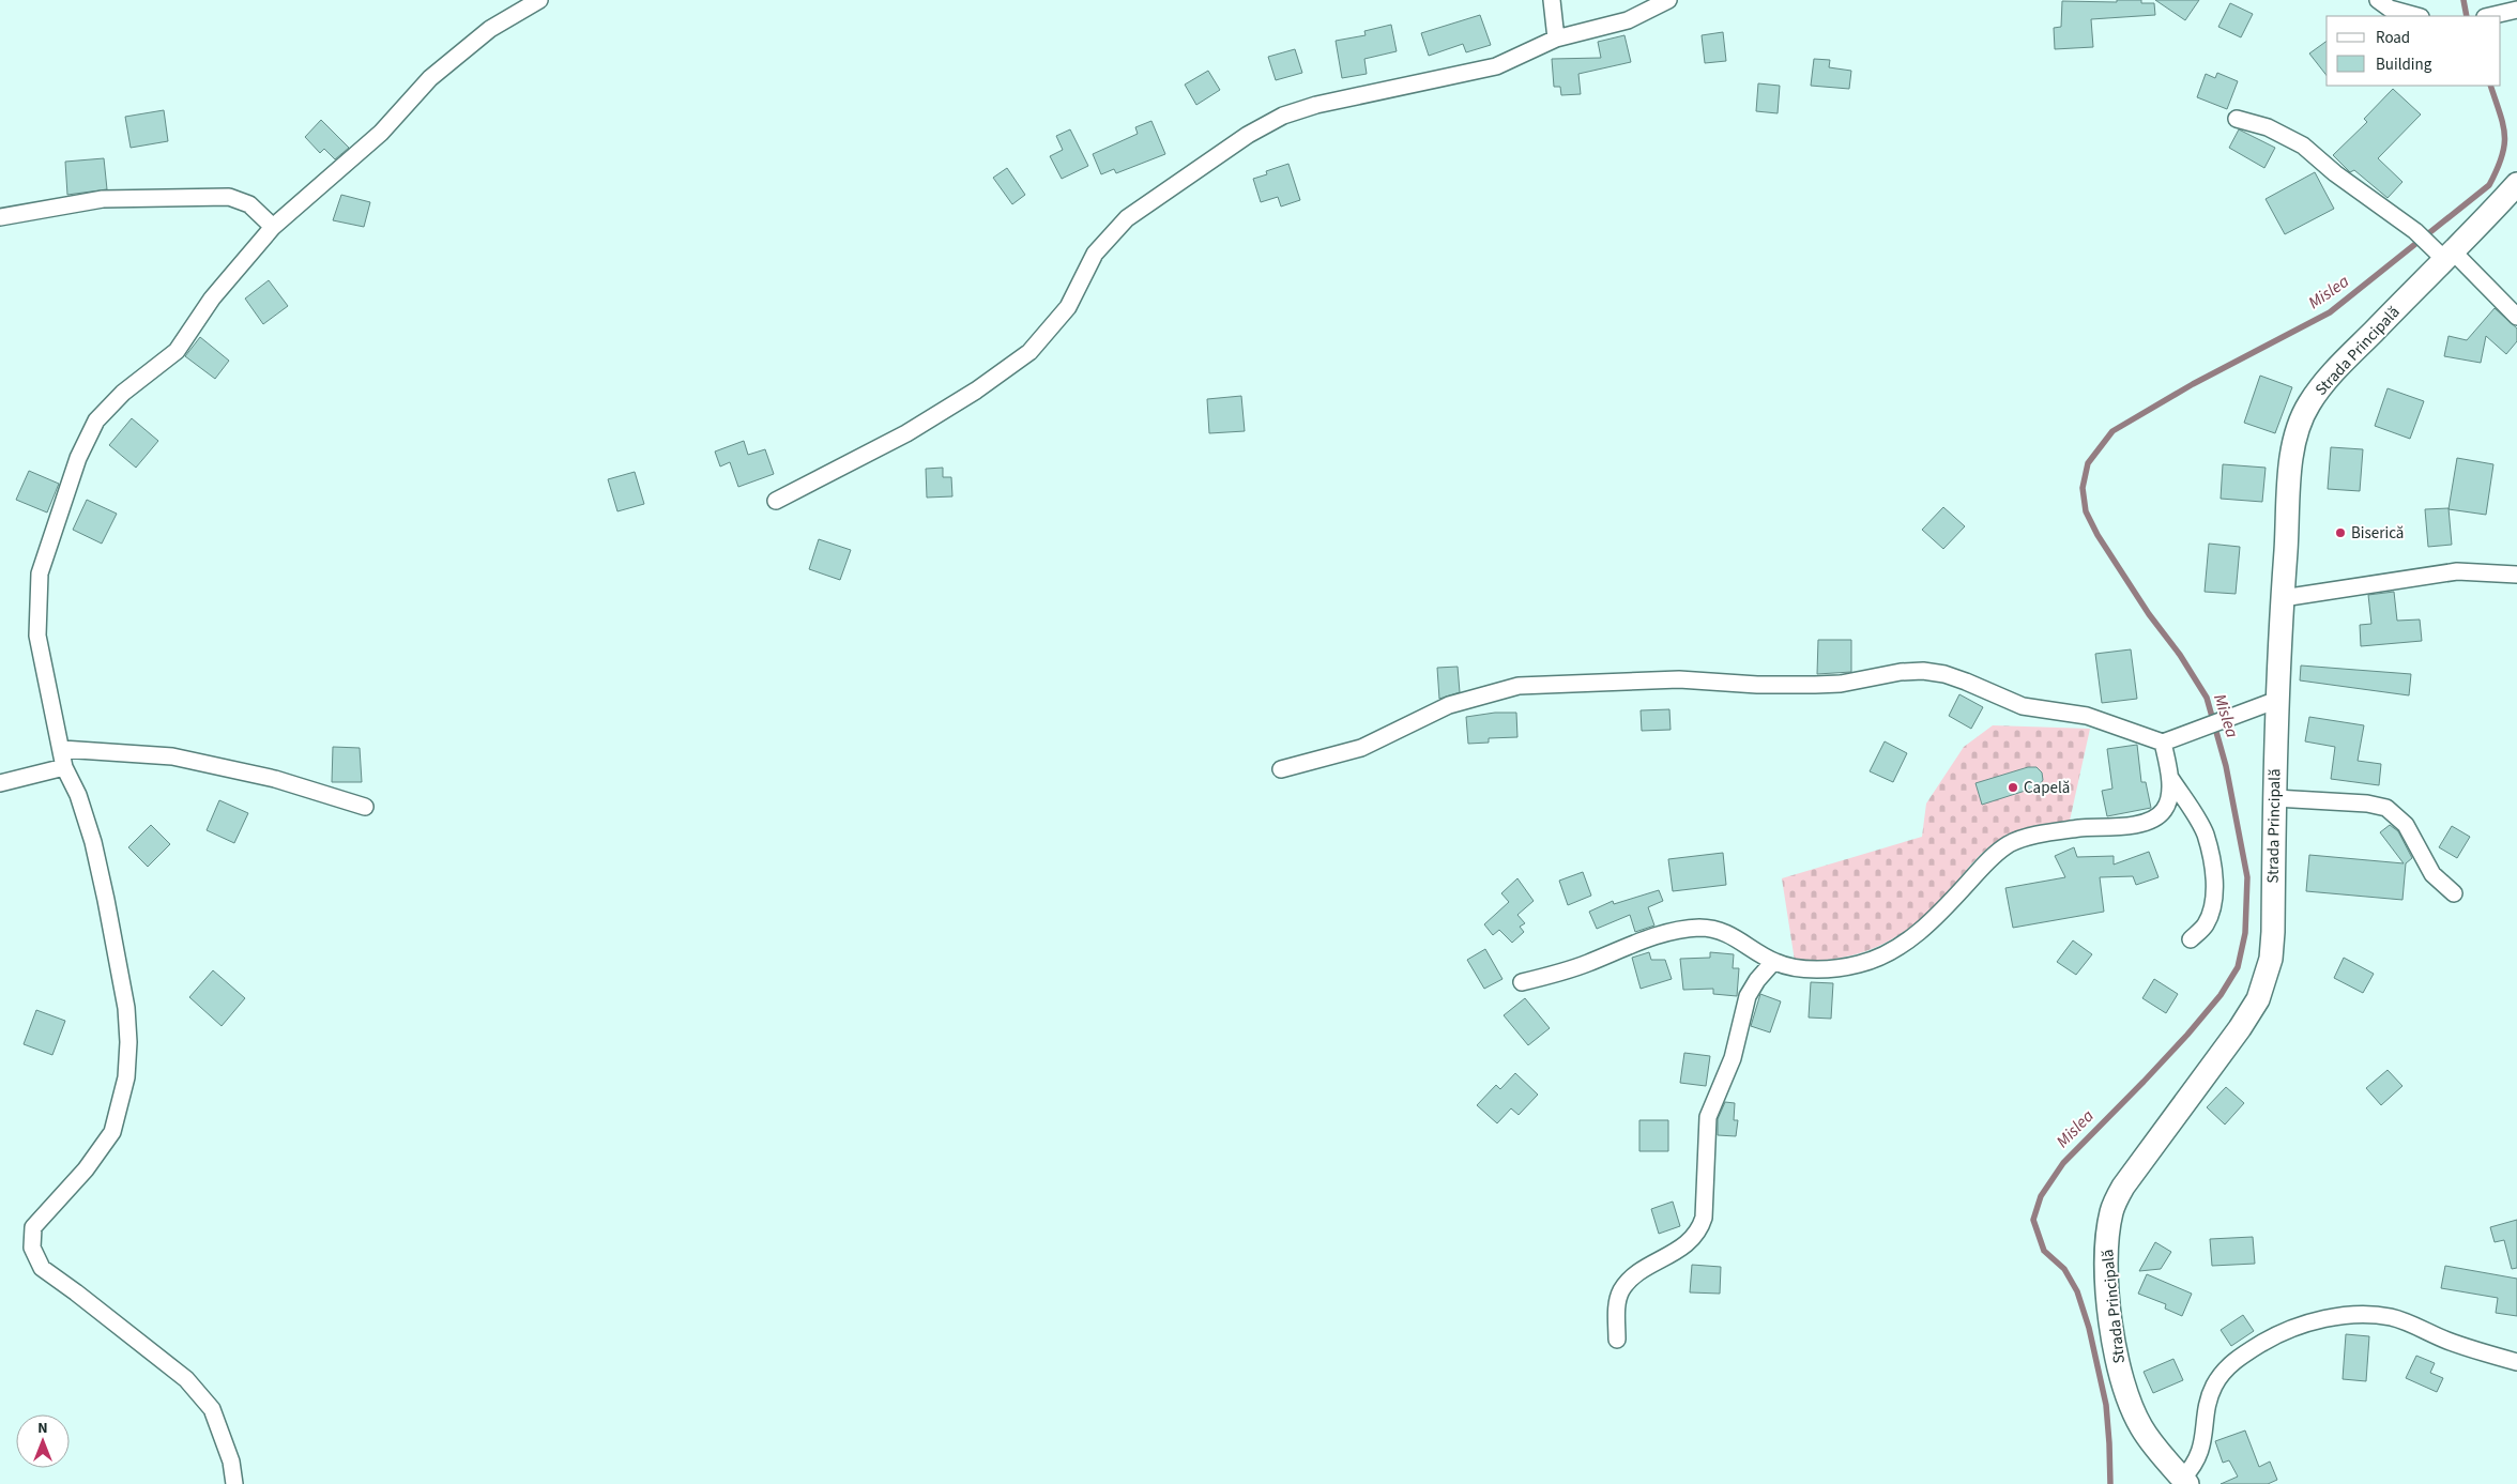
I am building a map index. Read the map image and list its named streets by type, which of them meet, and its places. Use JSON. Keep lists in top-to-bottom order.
{
  "streets": {
    "main road": ["Strada Principală"]
  },
  "water": ["Mislea"],
  "places": ["Biserică", "Capelă"],
  "legend": ["Road", "Building"],
  "north": "top"
}
